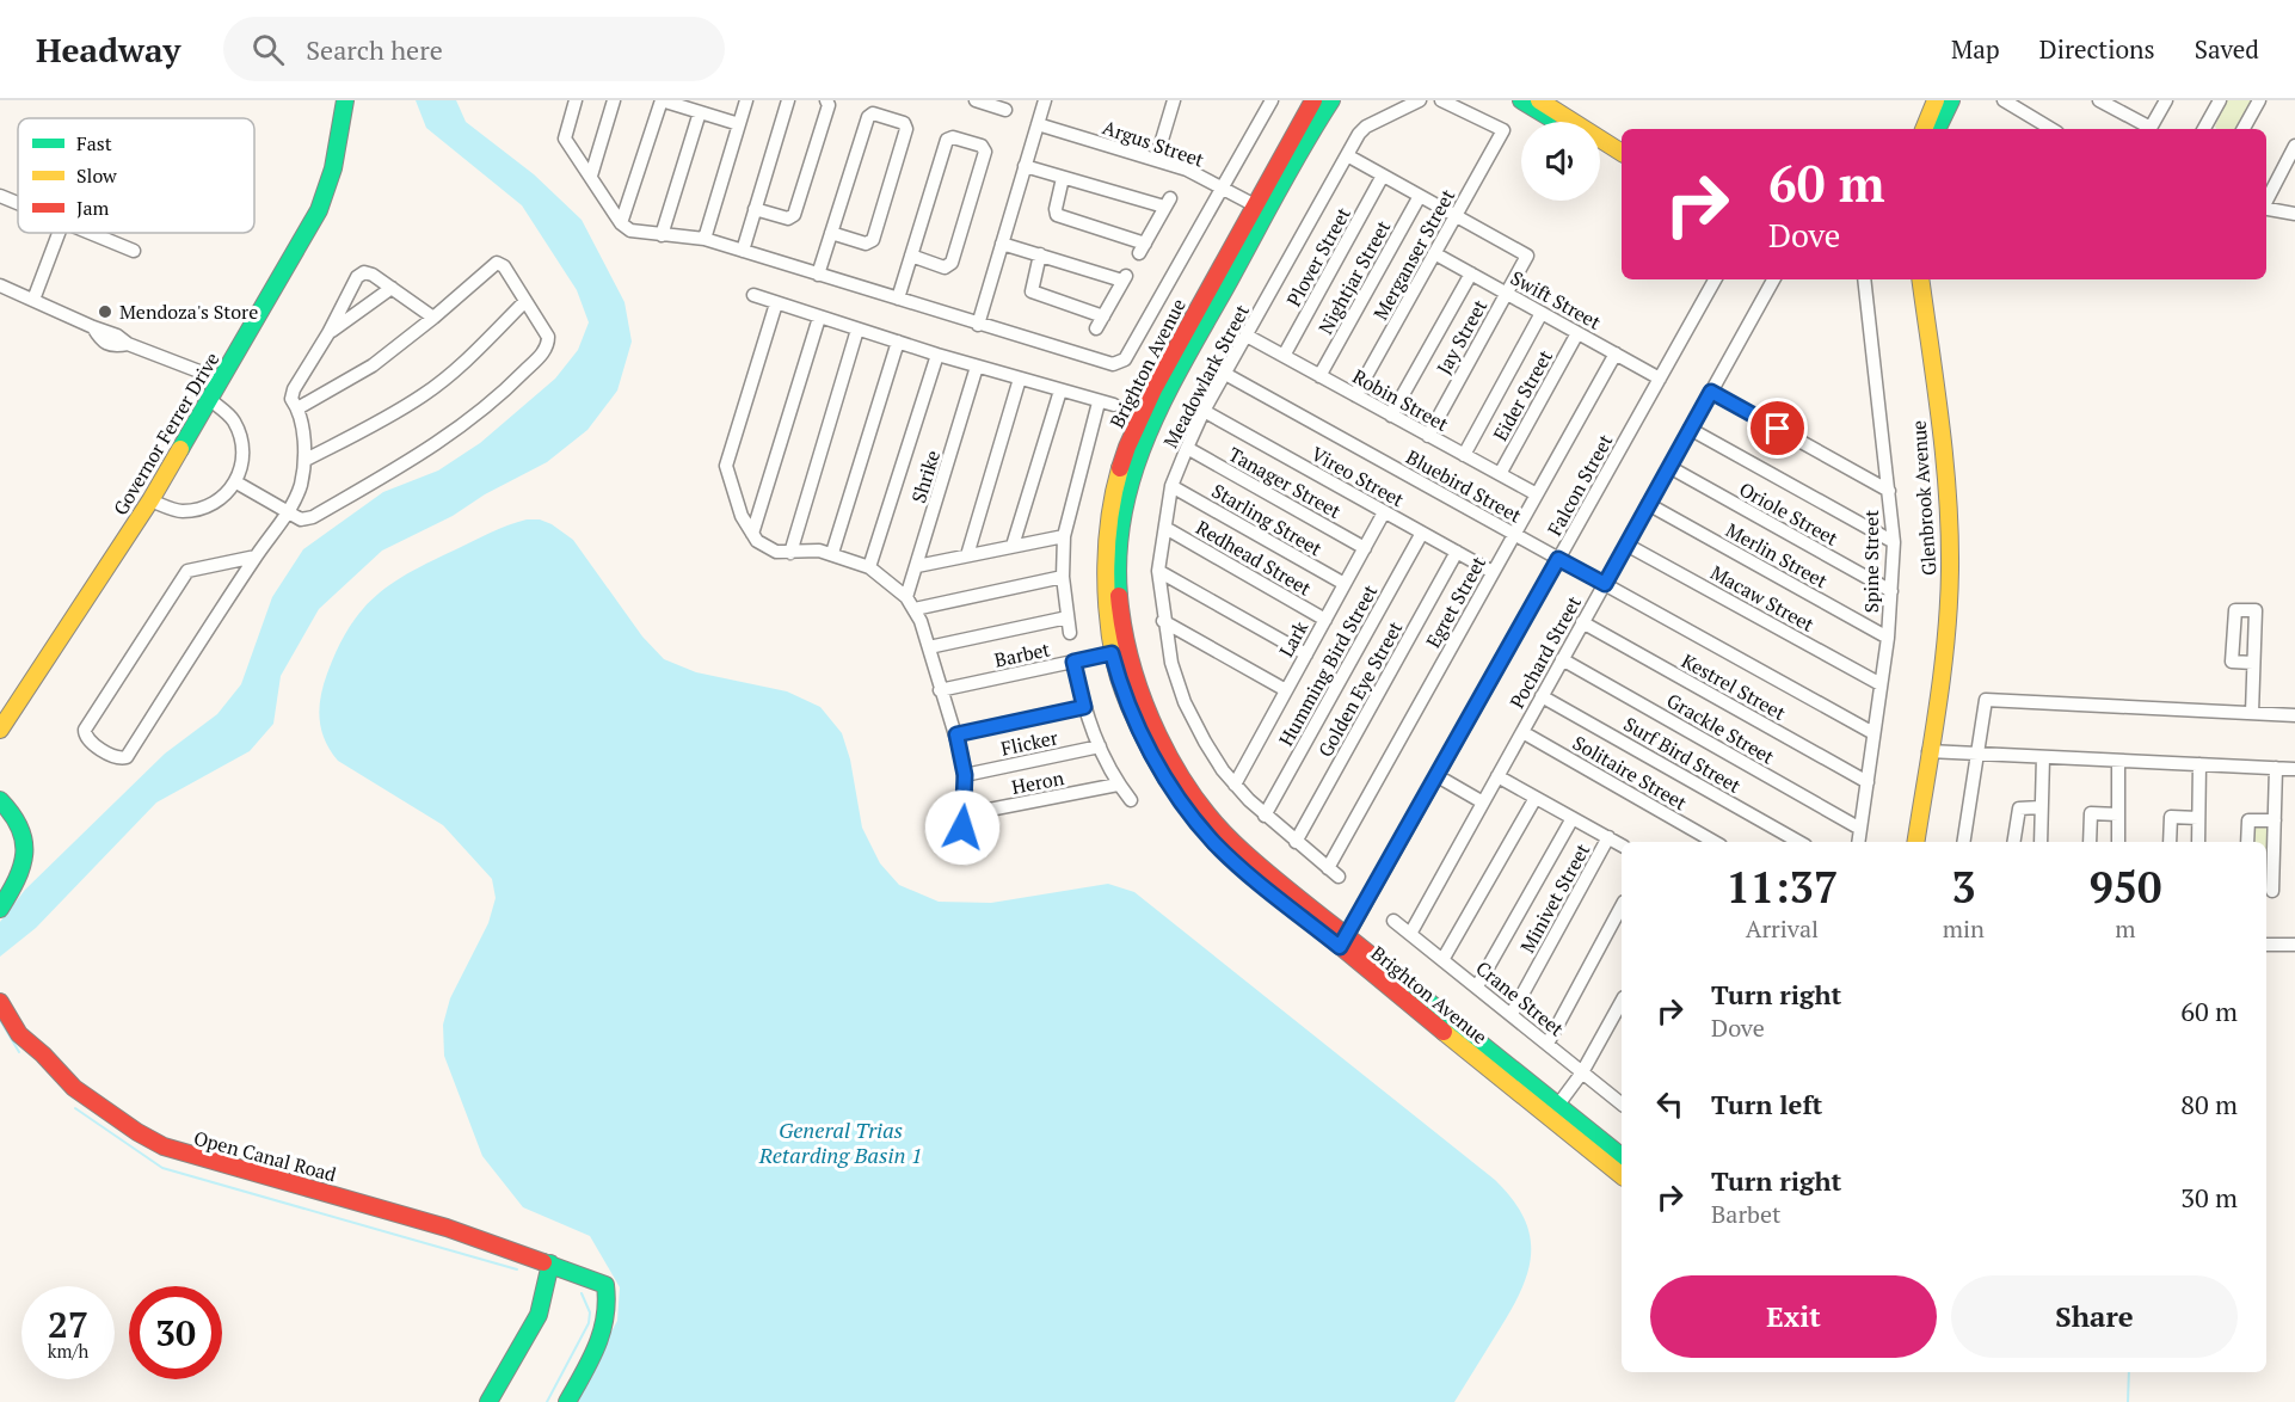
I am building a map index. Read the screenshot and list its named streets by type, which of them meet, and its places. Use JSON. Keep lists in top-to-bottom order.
{
  "streets": {
    "street": [
      "Argus Street",
      "Merganser Street",
      "Plover Street",
      "Nightjar Street",
      "Swift Street",
      "Jay Street",
      "Brighton Avenue",
      "Meadowlark Street",
      "Eider Street",
      "Robin Street",
      "Governor Ferrer Drive",
      "Shrike",
      "Vireo Street",
      "Tanager Street",
      "Falcon Street",
      "Bluebird Street",
      "Glenbrook Avenue",
      "Oriole Street",
      "Starling Street",
      "Merlin Street",
      "Redhead Street",
      "Spine Street",
      "Macaw Street",
      "Egret Street",
      "Lark",
      "Pochard Street",
      "Barbet",
      "Humming Bird Street",
      "Kestrel Street",
      "Golden Eye Street",
      "Grackle Street",
      "Flicker",
      "Surf Bird Street",
      "Solitaire Street",
      "Heron",
      "Minivet Street",
      "Crane Street",
      "Open Canal Road"
    ]
  },
  "crossings": [
    ["Argus Street", "Brighton Avenue"],
    ["Merganser Street", "Swift Street"],
    ["Merganser Street", "Jay Street"],
    ["Merganser Street", "Robin Street"],
    ["Plover Street", "Robin Street"],
    ["Nightjar Street", "Robin Street"],
    ["Swift Street", "Jay Street"],
    ["Swift Street", "Eider Street"],
    ["Swift Street", "Falcon Street"],
    ["Swift Street", "Egret Street"],
    ["Jay Street", "Robin Street"],
    ["Brighton Avenue", "Falcon Street"],
    ["Brighton Avenue", "Barbet"],
    ["Meadowlark Street", "Robin Street"],
    ["Meadowlark Street", "Vireo Street"],
    ["Meadowlark Street", "Tanager Street"],
    ["Meadowlark Street", "Bluebird Street"],
    ["Meadowlark Street", "Starling Street"],
    ["Meadowlark Street", "Redhead Street"],
    ["Meadowlark Street", "Egret Street"],
    ["Meadowlark Street", "Lark"],
    ["Meadowlark Street", "Humming Bird Street"],
    ["Meadowlark Street", "Golden Eye Street"],
    ["Eider Street", "Robin Street"],
    ["Robin Street", "Egret Street"],
    ["Vireo Street", "Egret Street"],
    ["Vireo Street", "Lark"],
    ["Vireo Street", "Humming Bird Street"],
    ["Vireo Street", "Golden Eye Street"],
    ["Tanager Street", "Lark"],
    ["Falcon Street", "Bluebird Street"],
    ["Bluebird Street", "Spine Street"],
    ["Bluebird Street", "Egret Street"],
    ["Bluebird Street", "Pochard Street"],
    ["Oriole Street", "Spine Street"],
    ["Oriole Street", "Pochard Street"],
    ["Starling Street", "Lark"],
    ["Merlin Street", "Spine Street"],
    ["Merlin Street", "Pochard Street"],
    ["Redhead Street", "Lark"],
    ["Spine Street", "Macaw Street"],
    ["Spine Street", "Kestrel Street"],
    ["Spine Street", "Grackle Street"],
    ["Macaw Street", "Pochard Street"],
    ["Pochard Street", "Kestrel Street"],
    ["Pochard Street", "Grackle Street"],
    ["Pochard Street", "Surf Bird Street"],
    ["Pochard Street", "Solitaire Street"],
    ["Pochard Street", "Crane Street"],
    ["Flicker", "Heron"],
    ["Minivet Street", "Crane Street"]
  ],
  "water": ["General Trias Retarding Basin 1"],
  "places": ["Mendoza's Store"],
  "legend": ["Fast", "Slow", "Jam"],
  "page": {
    "header": "Headway",
    "search": "Search here",
    "nav": ["Map", "Directions", "Saved"],
    "turn": ["60 m", "Dove"],
    "eta": [
      "11:37",
      "Arrival",
      "3",
      "min",
      "950",
      "m"
    ],
    "list": [
      {
        "name": "Turn right",
        "note": "Dove",
        "value": "60 m"
      },
      {
        "name": "Turn left",
        "value": "80 m"
      },
      {
        "name": "Turn right",
        "note": "Barbet",
        "value": "30 m"
      }
    ],
    "buttons": ["Exit", "Share"],
    "speed": "27 km/h",
    "limit": "30"
  }
}
